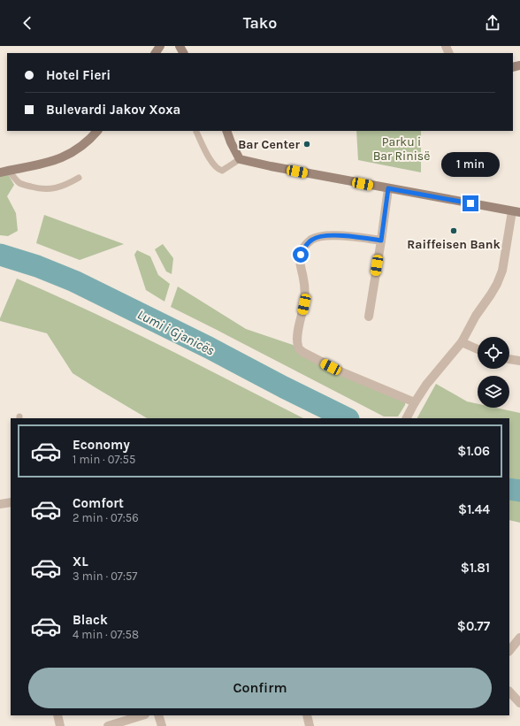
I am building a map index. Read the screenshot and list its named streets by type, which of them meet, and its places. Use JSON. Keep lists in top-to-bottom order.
{
  "water": ["Lumi i Gjanicës"],
  "parks": ["Parku i Bar Rinisë"],
  "places": ["Bar Center", "Raiffeisen Bank"],
  "page": {
    "header": "Tako",
    "banner": ["Hotel Fieri", "Bulevardi Jakov Xoxa"],
    "bubble": "1 min",
    "list": [
      {
        "name": "Economy",
        "note": "1 min · 07:55",
        "value": "$1.06"
      },
      {
        "name": "Comfort",
        "note": "2 min · 07:56",
        "value": "$1.44"
      },
      {
        "name": "XL",
        "note": "3 min · 07:57",
        "value": "$1.81"
      },
      {
        "name": "Black",
        "note": "4 min · 07:58",
        "value": "$0.77"
      }
    ],
    "buttons": "Confirm"
  }
}
